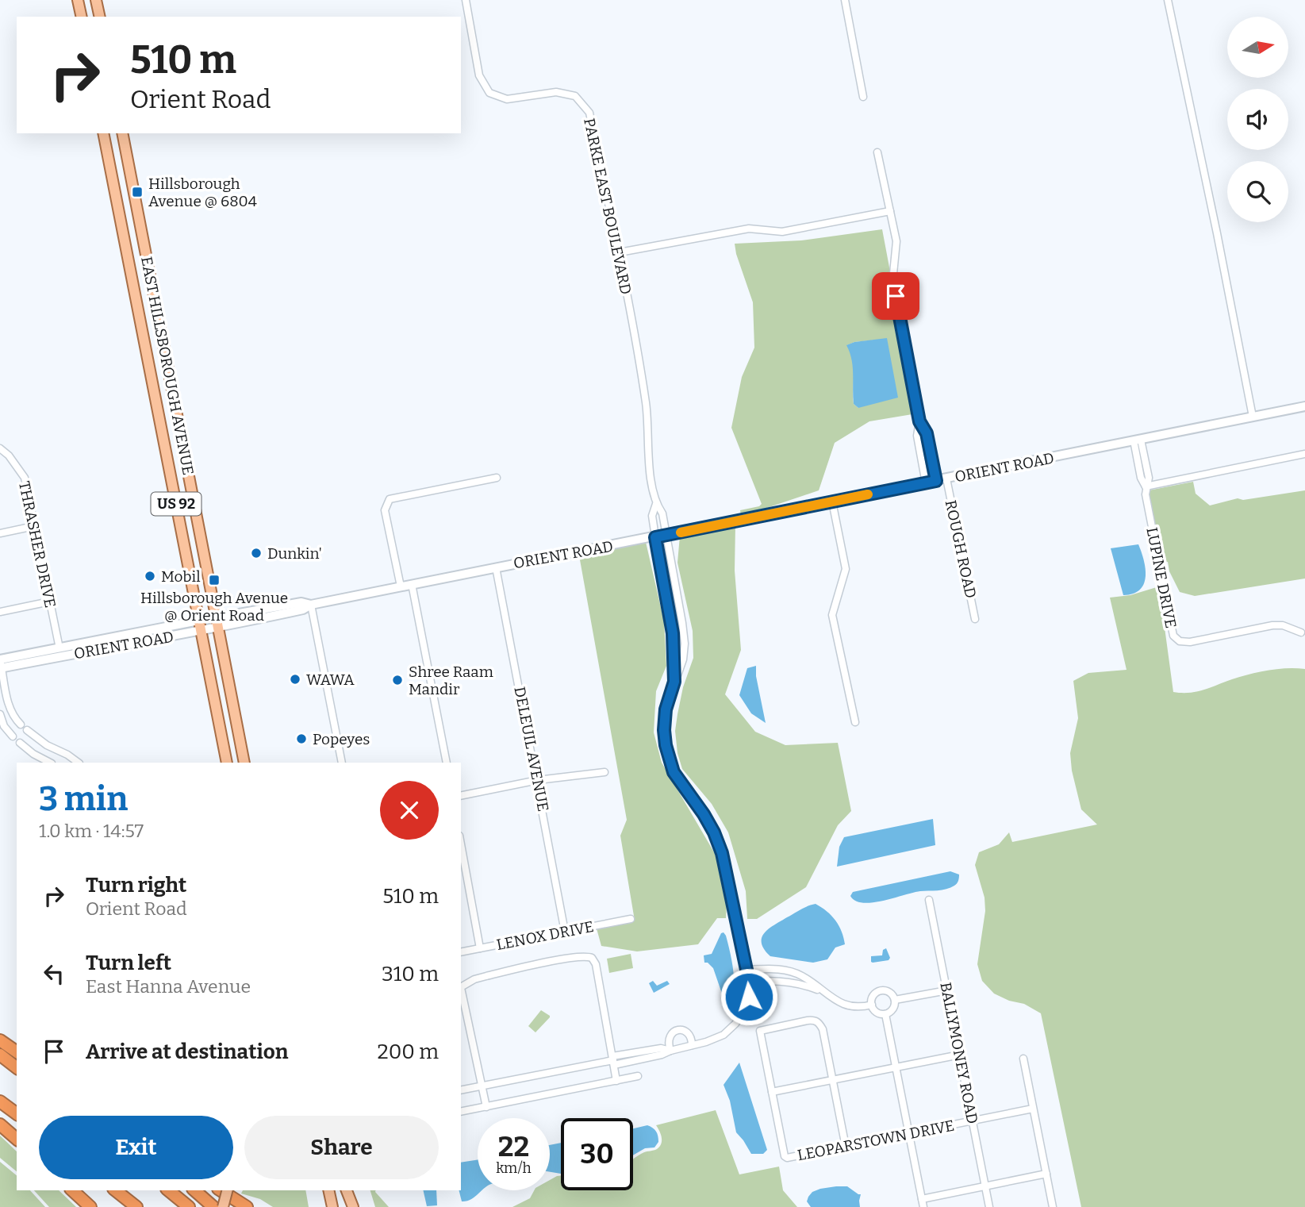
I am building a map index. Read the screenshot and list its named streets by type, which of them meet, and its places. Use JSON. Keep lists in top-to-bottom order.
{
  "streets": {
    "main road": ["EAST HILLSBOROUGH AVENUE", "US 92"],
    "street": [
      "PARKE EAST BOULEVARD",
      "ORIENT ROAD",
      "THRASHER DRIVE",
      "ROUGH ROAD",
      "LUPINE DRIVE",
      "DELEUIL AVENUE",
      "LENOX DRIVE",
      "BALLYMONEY ROAD",
      "LEOPARSTOWN DRIVE"
    ]
  },
  "crossings": [
    ["PARKE EAST BOULEVARD", "ORIENT ROAD"],
    ["EAST HILLSBOROUGH AVENUE", "ORIENT ROAD"],
    ["EAST HILLSBOROUGH AVENUE", "US 92"],
    ["ORIENT ROAD", "US 92"],
    ["ORIENT ROAD", "THRASHER DRIVE"],
    ["ORIENT ROAD", "ROUGH ROAD"],
    ["ORIENT ROAD", "DELEUIL AVENUE"],
    ["DELEUIL AVENUE", "LENOX DRIVE"],
    ["BALLYMONEY ROAD", "LEOPARSTOWN DRIVE"]
  ],
  "places": {
    "transit": ["Hillsborough Avenue @ 6804", "Hillsborough Avenue @ Orient Road"],
    "other": [
      "Dunkin'",
      "Mobil",
      "WAWA",
      "Shree Raam Mandir",
      "Popeyes"
    ]
  },
  "north": "right",
  "page": {
    "turn": ["510 m", "Orient Road"],
    "heading": ["3 min", "1.0 km · 14:57"],
    "list": [
      {
        "name": "Turn right",
        "note": "Orient Road",
        "value": "510 m"
      },
      {
        "name": "Turn left",
        "note": "East Hanna Avenue",
        "value": "310 m"
      },
      {
        "name": "Arrive at destination",
        "value": "200 m"
      }
    ],
    "buttons": ["Exit", "Share"],
    "speed": "22 km/h",
    "limit": "30"
  }
}
